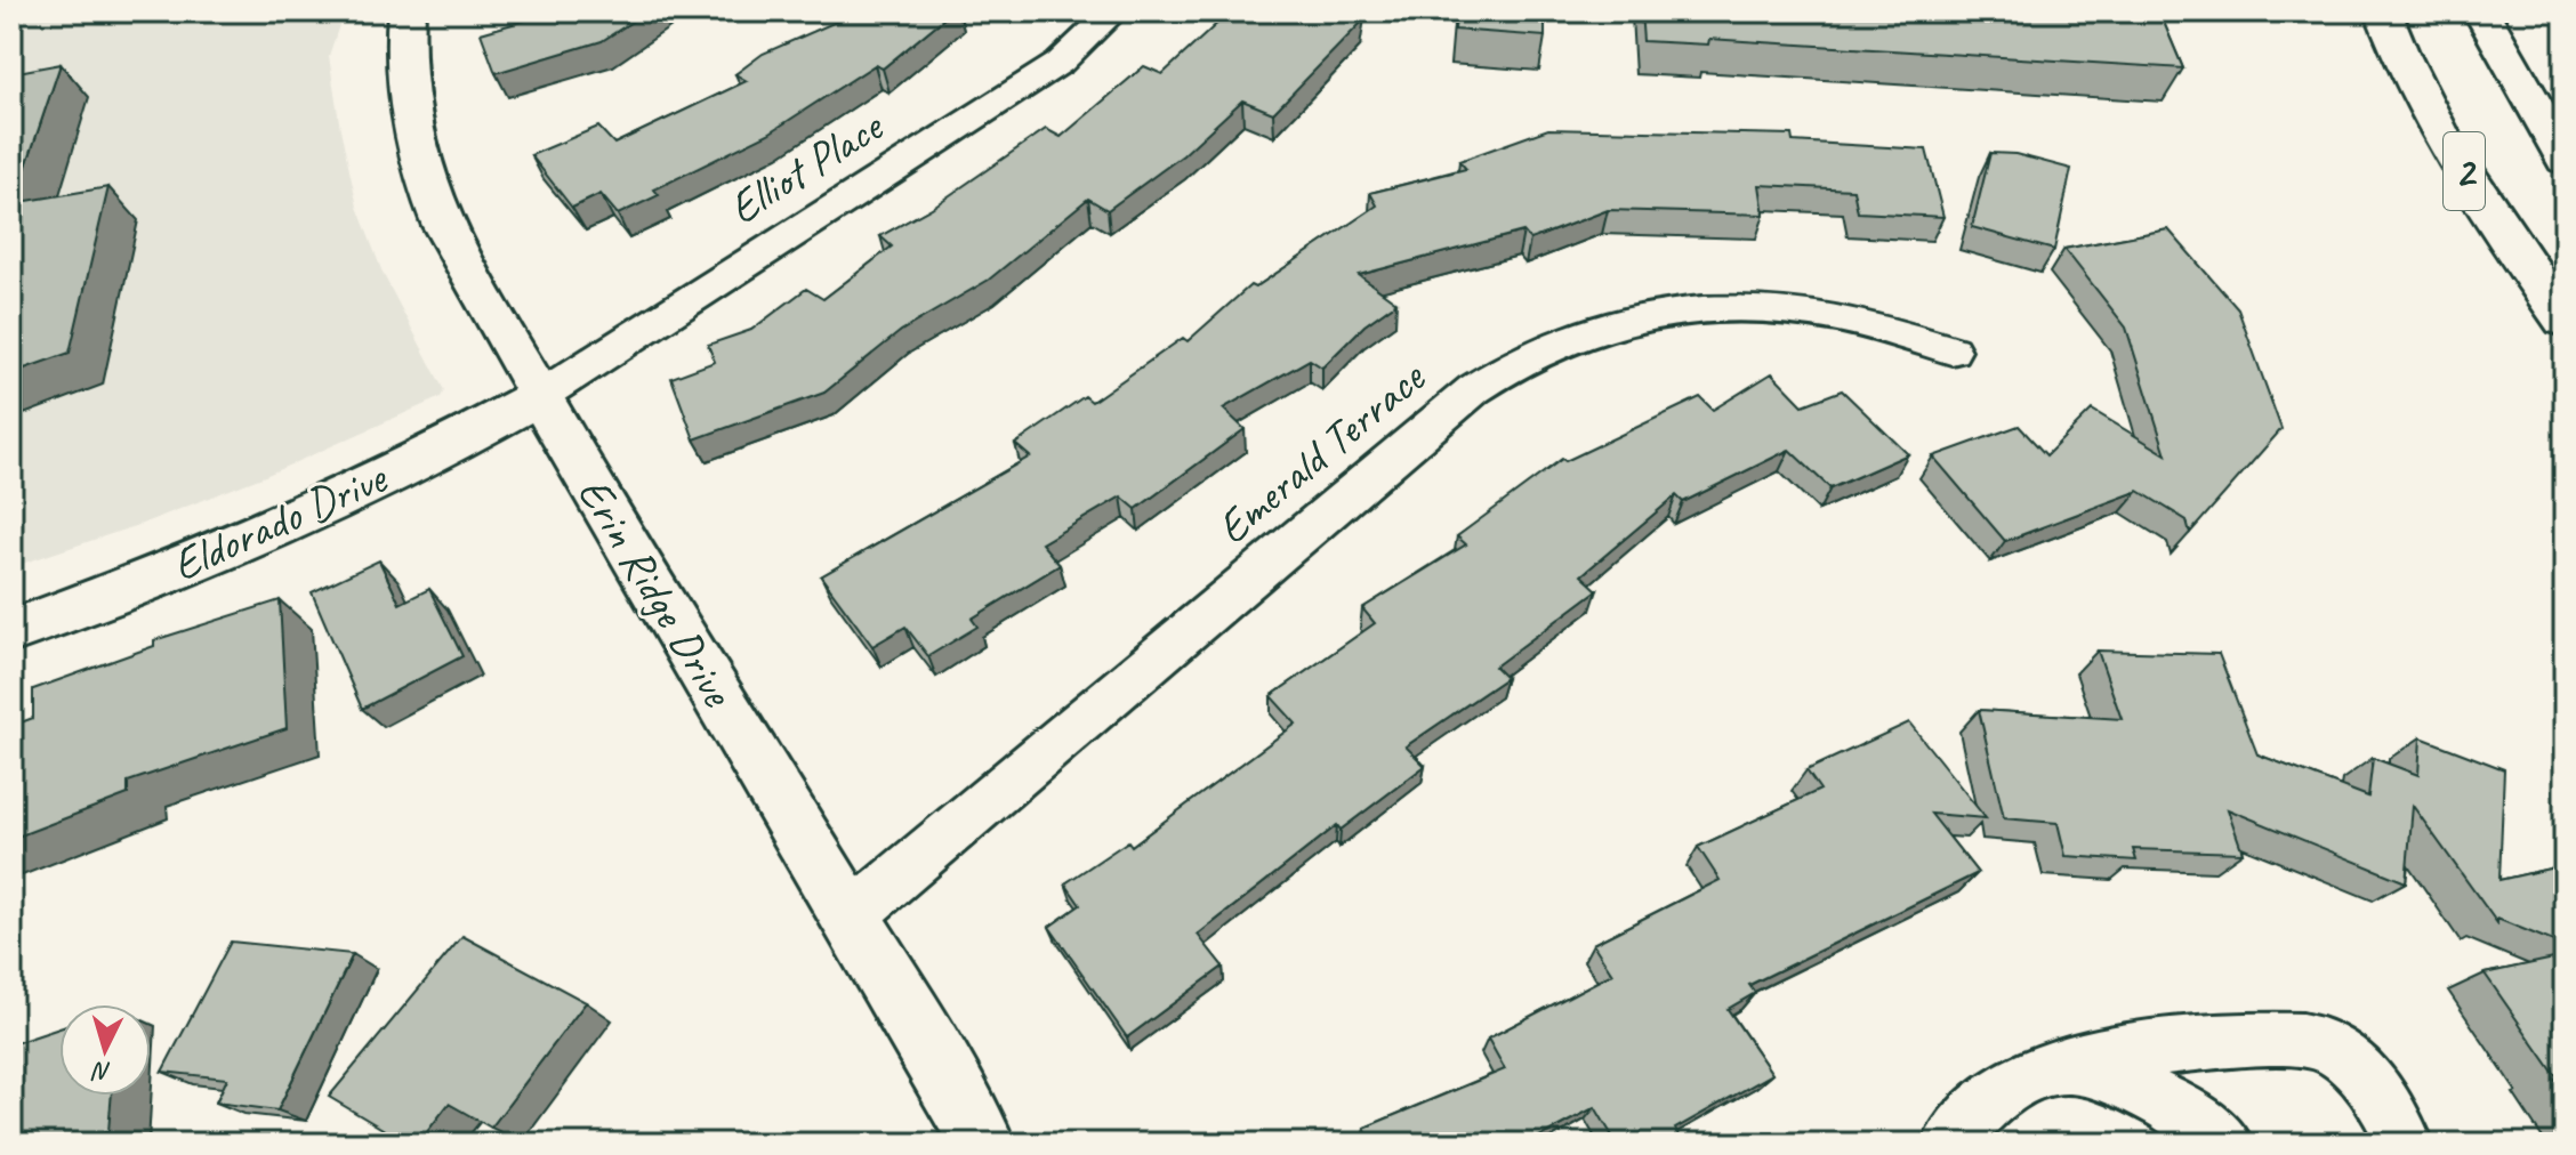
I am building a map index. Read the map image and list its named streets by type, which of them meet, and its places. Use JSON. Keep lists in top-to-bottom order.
{
  "streets": {
    "street": [
      "Elliot Place",
      "2",
      "Emerald Terrace",
      "Eldorado Drive",
      "Erin Ridge Drive"
    ]
  },
  "crossings": [
    ["Elliot Place", "Eldorado Drive"],
    ["Elliot Place", "Erin Ridge Drive"],
    ["Emerald Terrace", "Erin Ridge Drive"],
    ["Eldorado Drive", "Erin Ridge Drive"]
  ],
  "north": "bottom"
}
